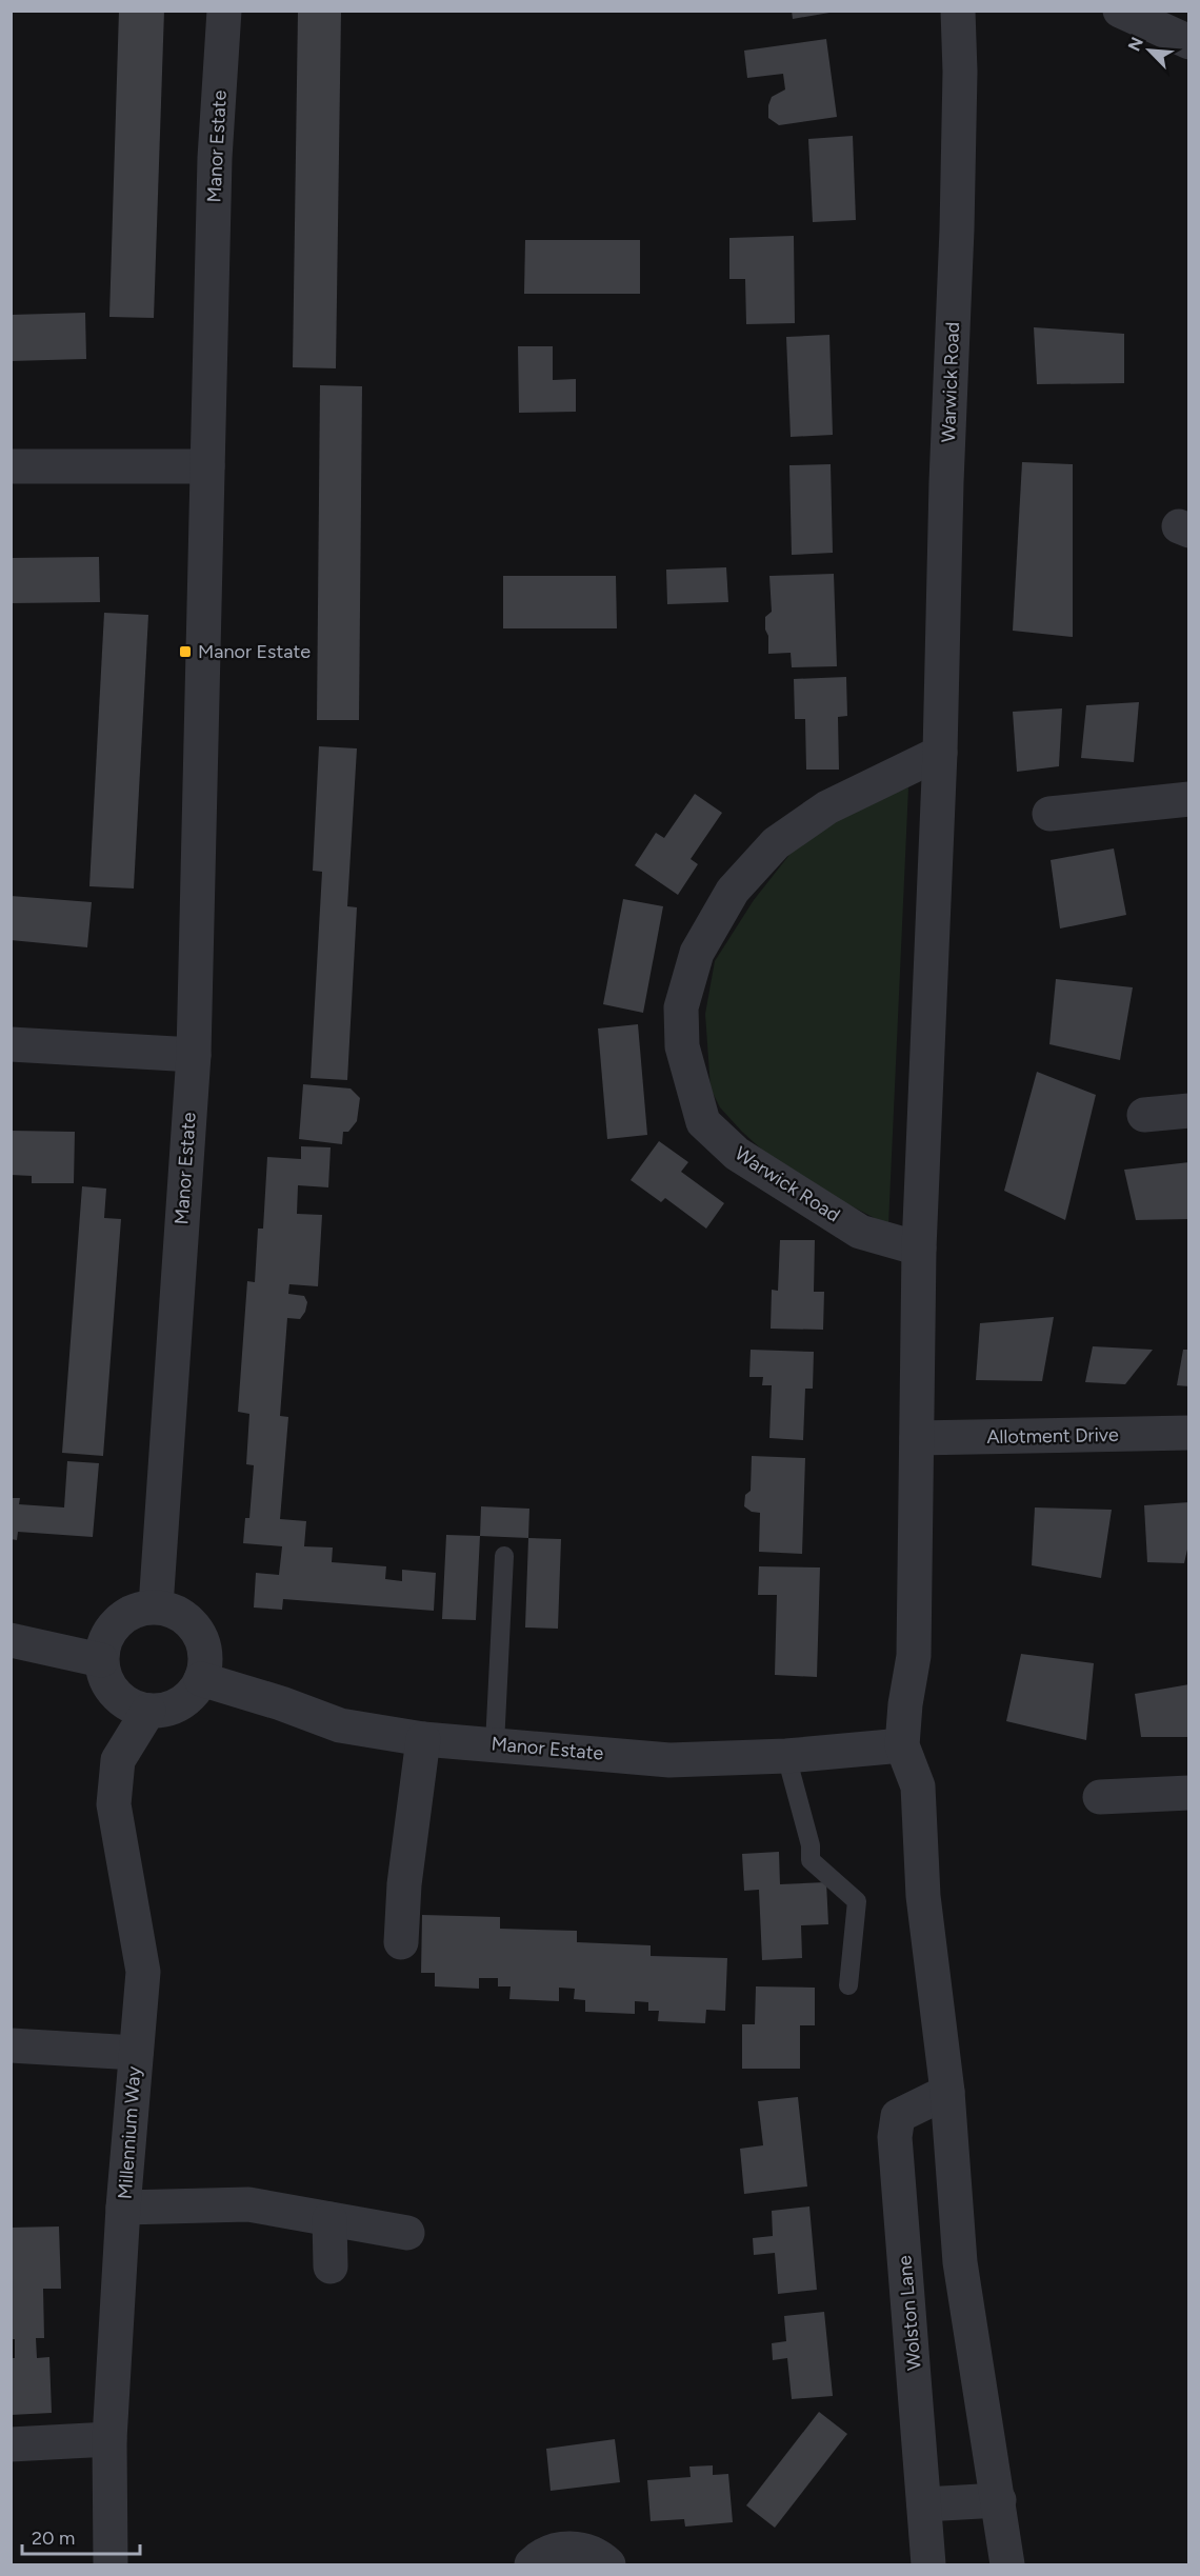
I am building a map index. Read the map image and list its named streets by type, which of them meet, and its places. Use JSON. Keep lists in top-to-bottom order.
{
  "streets": {
    "street": [
      "Manor Estate",
      "Warwick Road",
      "Allotment Drive",
      "Millennium Way",
      "Wolston Lane"
    ]
  },
  "crossings": [
    ["Manor Estate", "Warwick Road"],
    ["Manor Estate", "Millennium Way"],
    ["Warwick Road", "Allotment Drive"]
  ],
  "places": {
    "transit": ["Manor Estate"]
  },
  "scale_bar": "20 m",
  "north": "top left"
}
